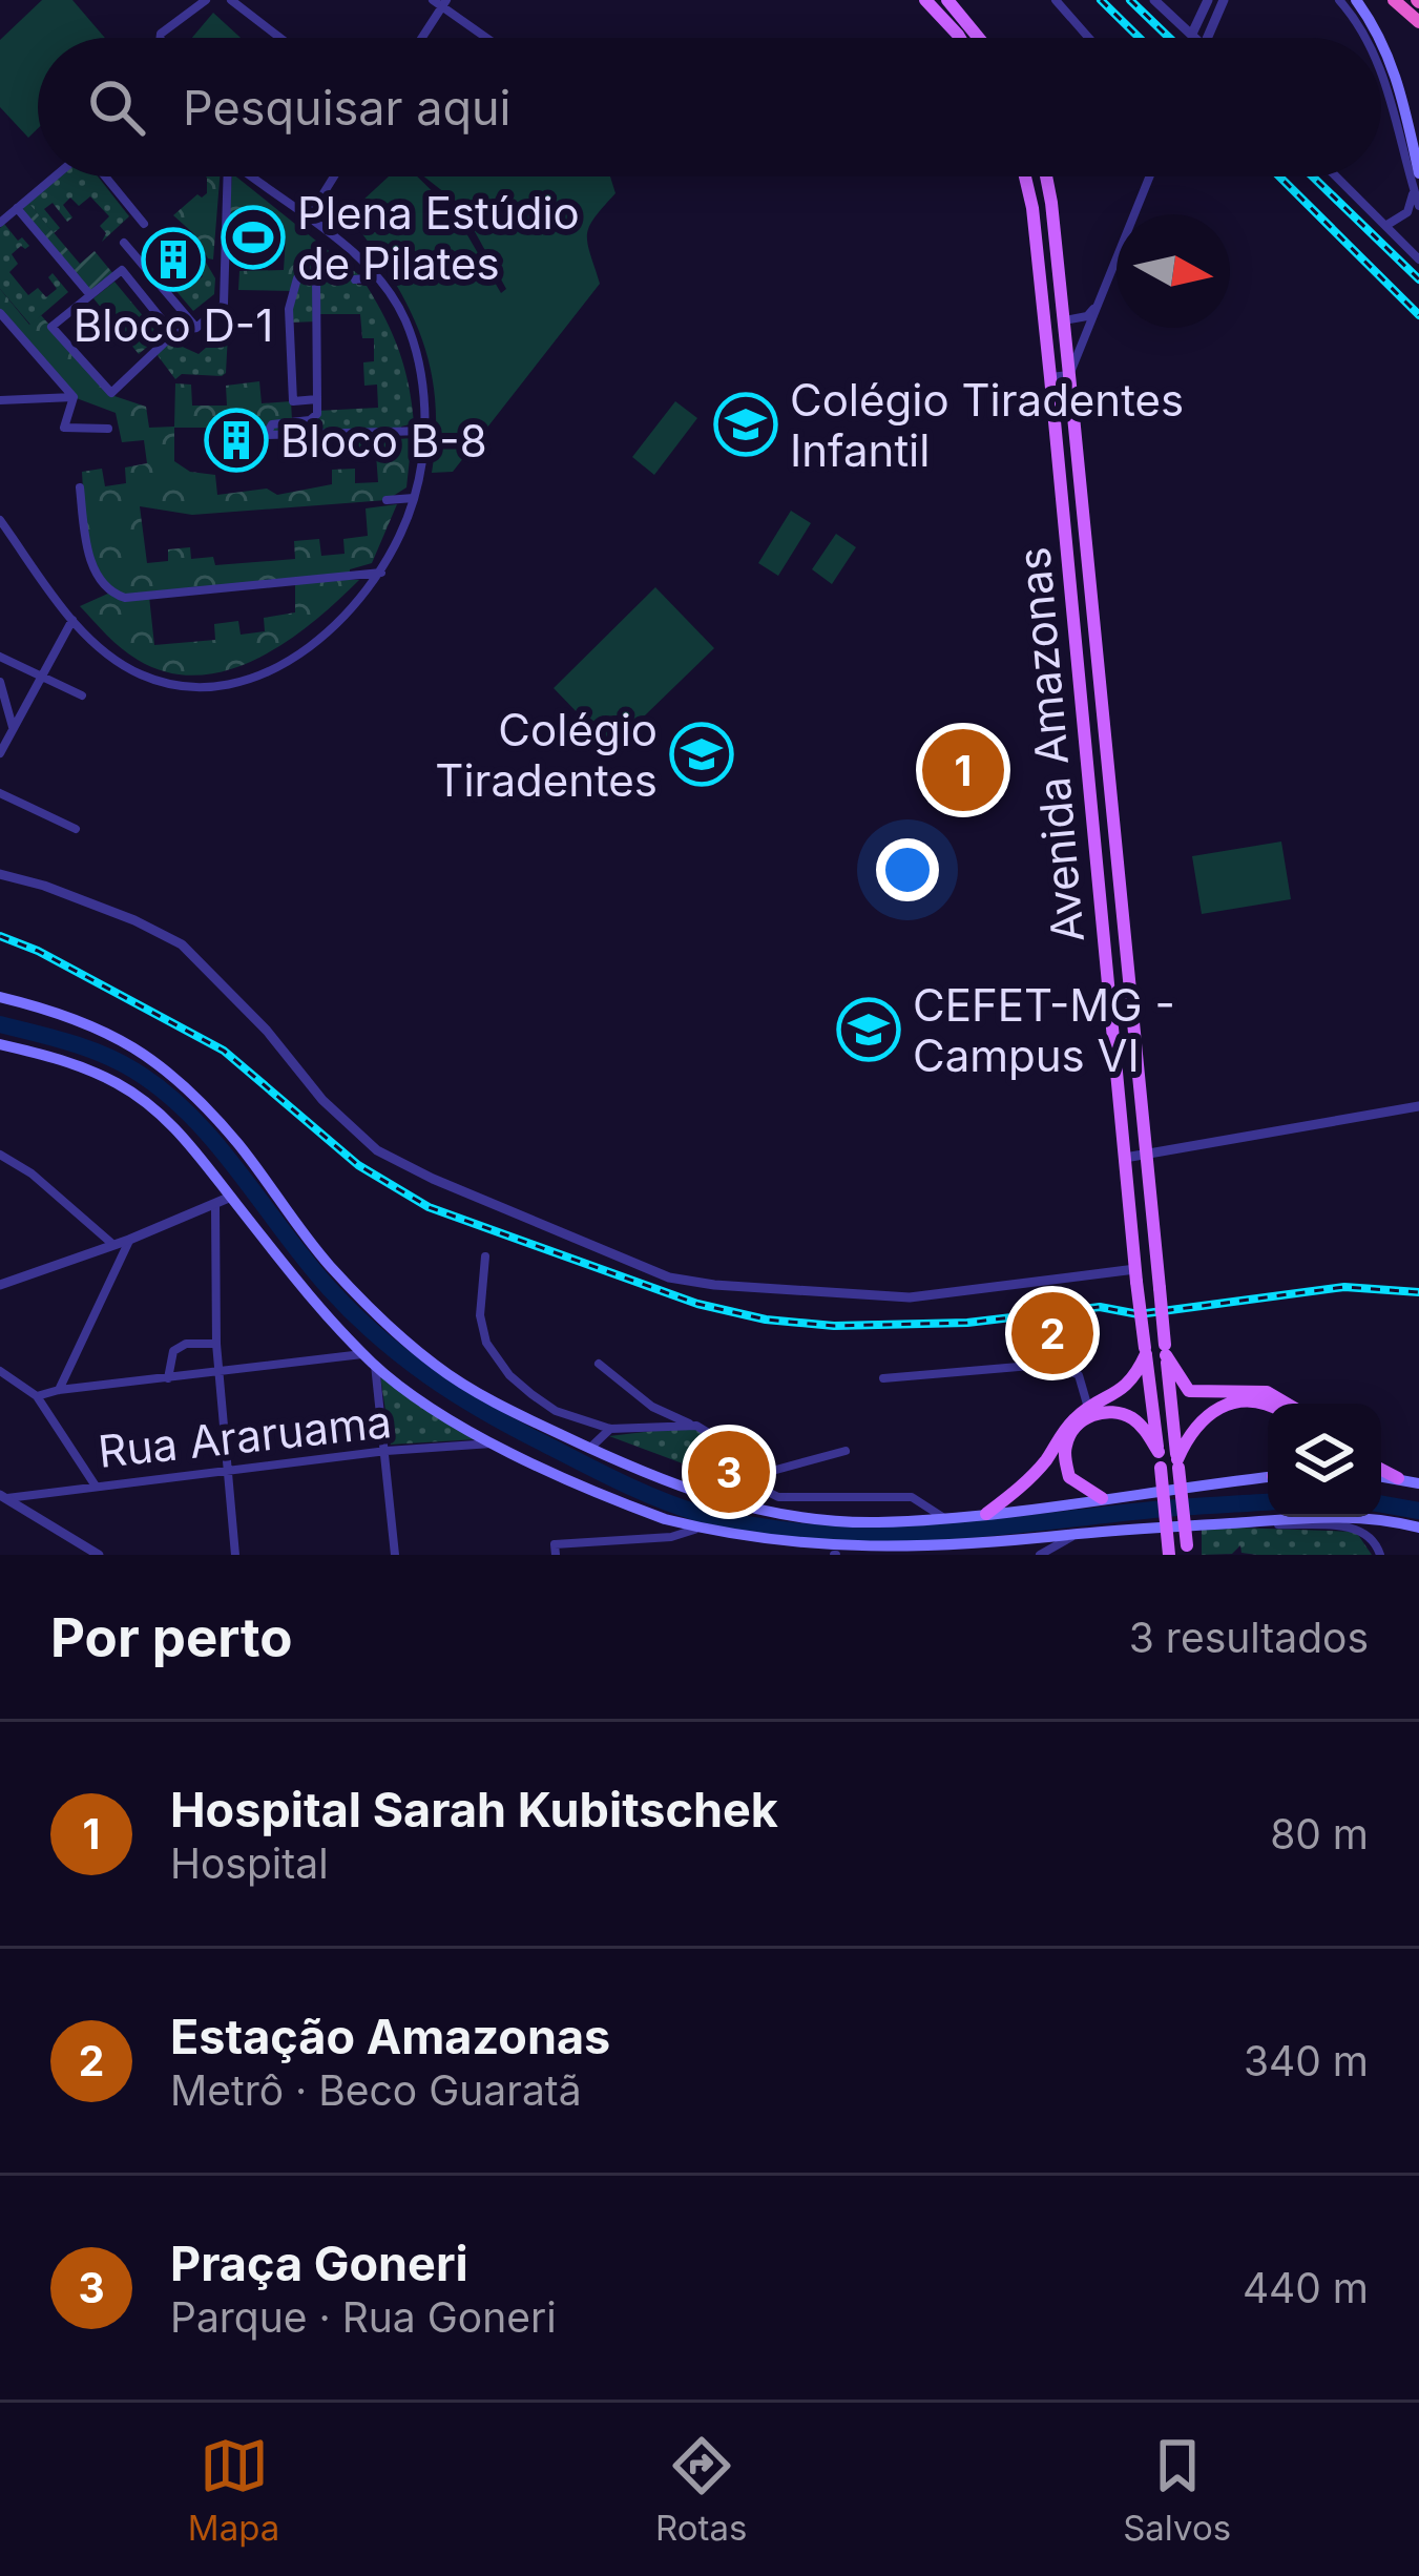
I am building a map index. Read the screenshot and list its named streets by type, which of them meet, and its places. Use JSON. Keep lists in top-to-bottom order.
{
  "streets": {
    "main road": ["Avenida Amazonas"],
    "street": ["Rua Araruama"]
  },
  "places": {
    "sports": ["Plena Estúdio de Pilates"],
    "building": ["Bloco D-1", "Bloco B-8"],
    "school or university": ["Colégio Tiradentes Infantil", "Colégio Tiradentes", "CEFET-MG - Campus VI"]
  },
  "north": "right",
  "page": {
    "search": "Pesquisar aqui",
    "pins": ["1", "2", "3"],
    "heading": ["Por perto", "3 resultados"],
    "list": [
      {
        "mark": "1",
        "name": "Hospital Sarah Kubitschek",
        "note": "Hospital",
        "value": "80 m"
      },
      {
        "mark": "2",
        "name": "Estação Amazonas",
        "note": "Metrô · Beco Guaratã",
        "value": "340 m"
      },
      {
        "mark": "3",
        "name": "Praça Goneri",
        "note": "Parque · Rua Goneri",
        "value": "440 m"
      }
    ],
    "nav": ["Mapa", "Rotas", "Salvos"]
  }
}
